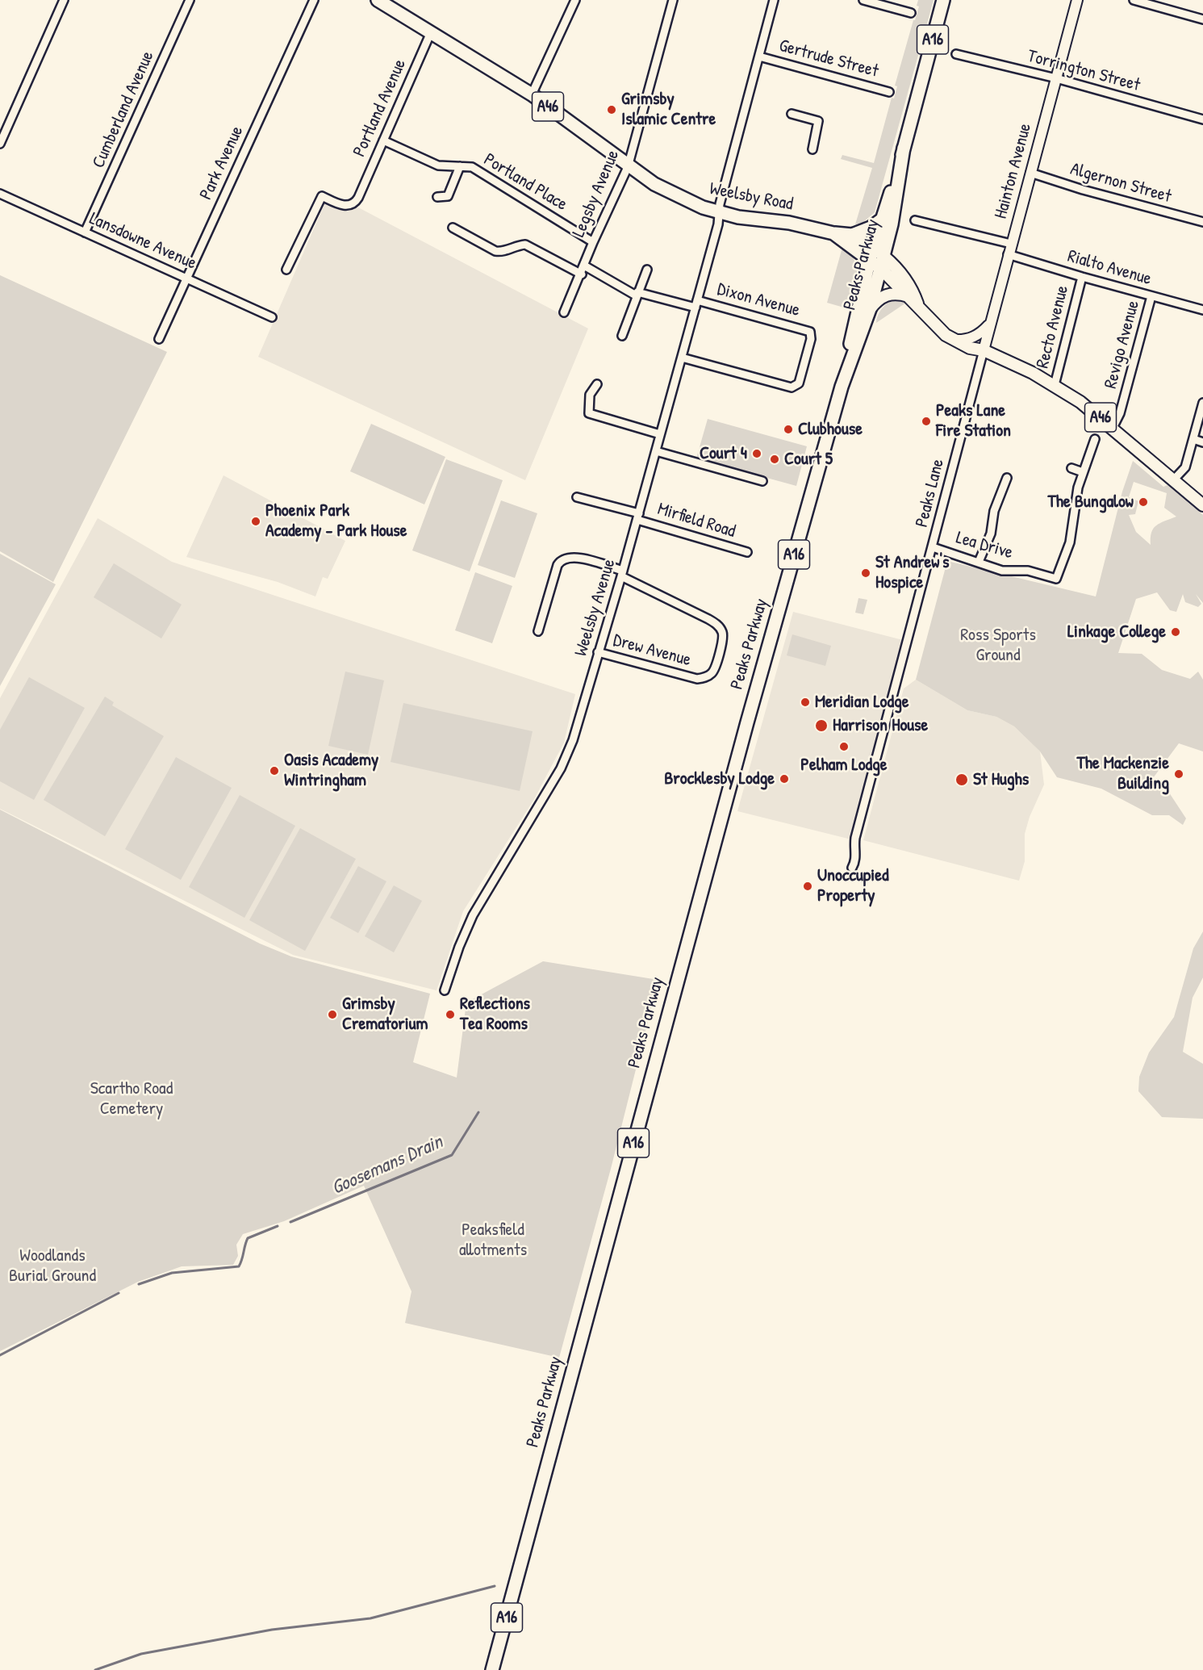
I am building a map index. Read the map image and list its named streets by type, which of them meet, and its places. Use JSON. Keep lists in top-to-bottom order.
{
  "streets": {
    "highway": [
      "A16",
      "A46",
      "Weelsby Road",
      "Peaks Parkway"
    ],
    "main road": ["Hainton Avenue"],
    "street": [
      "Gertrude Street",
      "Torrington Street",
      "Portland Avenue",
      "Cumberland Avenue",
      "Park Avenue",
      "Portland Place",
      "Algernon Street",
      "Legsby Avenue",
      "Lansdowne Avenue",
      "Rialto Avenue",
      "Dixon Avenue",
      "Recto Avenue",
      "Revigo Avenue",
      "Peaks Lane",
      "Mirfield Road",
      "Lea Drive",
      "Weelsby Avenue",
      "Drew Avenue"
    ]
  },
  "crossings": [
    ["Gertrude Street", "Weelsby Avenue"],
    ["Torrington Street", "Hainton Avenue"],
    ["A46", "Weelsby Road"],
    ["A46", "Peaks Parkway"],
    ["Portland Avenue", "Portland Place"],
    ["Portland Avenue", "Weelsby Road"],
    ["Cumberland Avenue", "Lansdowne Avenue"],
    ["Park Avenue", "Lansdowne Avenue"],
    ["Hainton Avenue", "Algernon Street"],
    ["Hainton Avenue", "Weelsby Road"],
    ["Hainton Avenue", "Rialto Avenue"],
    ["Hainton Avenue", "Peaks Lane"],
    ["Portland Place", "Legsby Avenue"],
    ["Legsby Avenue", "Weelsby Road"],
    ["Weelsby Road", "Peaks Parkway"],
    ["Weelsby Road", "Recto Avenue"],
    ["Weelsby Road", "Revigo Avenue"],
    ["Weelsby Road", "Peaks Lane"],
    ["Weelsby Road", "Weelsby Avenue"],
    ["Rialto Avenue", "Recto Avenue"],
    ["Rialto Avenue", "Revigo Avenue"],
    ["Dixon Avenue", "Weelsby Avenue"],
    ["Peaks Lane", "Lea Drive"],
    ["Mirfield Road", "Weelsby Avenue"],
    ["Weelsby Avenue", "Drew Avenue"]
  ],
  "water": ["Goosemans Drain"],
  "parks": [
    "Ross Sports Ground",
    "Scartho Road Cemetery",
    "Peaksfield allotments",
    "Woodlands Burial Ground"
  ],
  "places": [
    "Grimsby Islamic Centre",
    "Peaks Lane Fire Station",
    "Clubhouse",
    "Court 4",
    "Court 5",
    "The Bungalow",
    "Phoenix Park Academy - Park House",
    "St Andrew's Hospice",
    "Linkage College",
    "Meridian Lodge",
    "Harrison House",
    "Pelham Lodge",
    "Oasis Academy Wintringham",
    "The Mackenzie Building",
    "Brocklesby Lodge",
    "St Hughs",
    "Unoccupied Property",
    "Grimsby Crematorium",
    "Reflections Tea Rooms"
  ]
}
